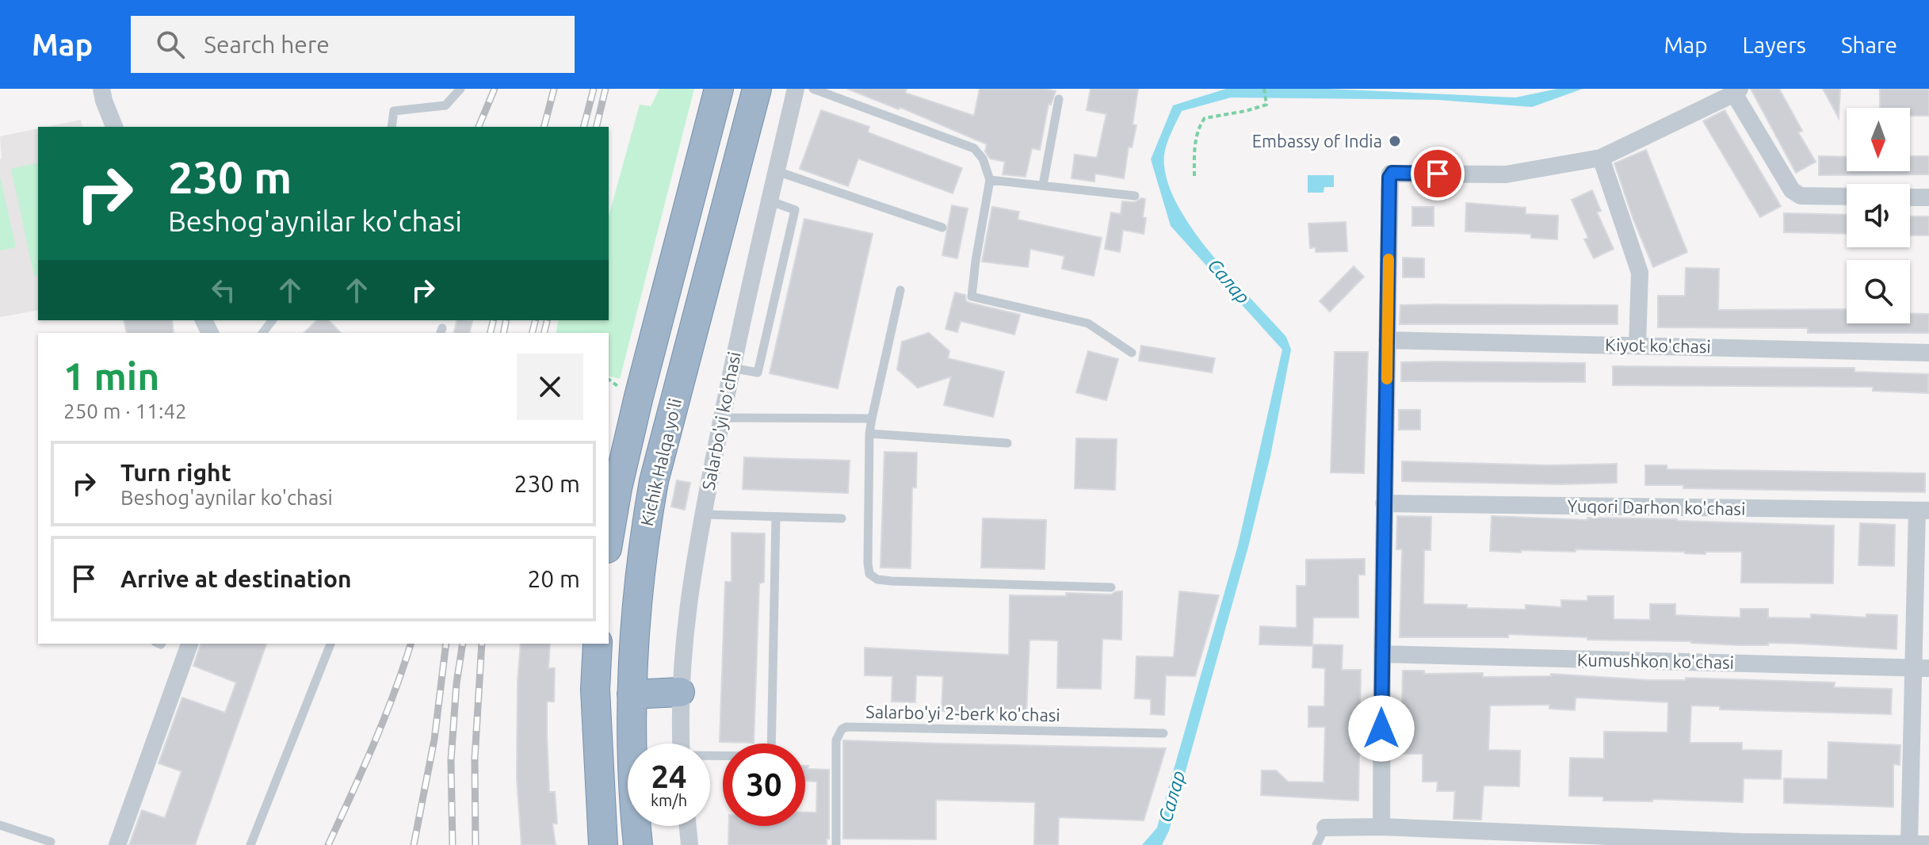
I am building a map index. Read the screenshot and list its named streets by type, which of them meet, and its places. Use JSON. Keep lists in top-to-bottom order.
{
  "streets": {
    "highway": ["Kichik Halqa yo'li"],
    "street": [
      "Kiyot ko'chasi",
      "Salarbo'yi ko'chasi",
      "Yuqori Darhon ko'chasi",
      "Kumushkon ko'chasi"
    ],
    "lane": ["Salarbo'yi 2-berk ko'chasi"]
  },
  "water": ["Салар"],
  "places": ["Embassy of India"],
  "north": "bottom",
  "page": {
    "header": "Map",
    "search": "Search here",
    "nav": ["Map", "Layers", "Share"],
    "turn": ["230 m", "Beshog'aynilar ko'chasi"],
    "heading": ["1 min", "250 m · 11:42"],
    "list": [
      {
        "name": "Turn right",
        "note": "Beshog'aynilar ko'chasi",
        "value": "230 m"
      },
      {
        "name": "Arrive at destination",
        "value": "20 m"
      }
    ],
    "speed": "24 km/h",
    "limit": "30"
  }
}
